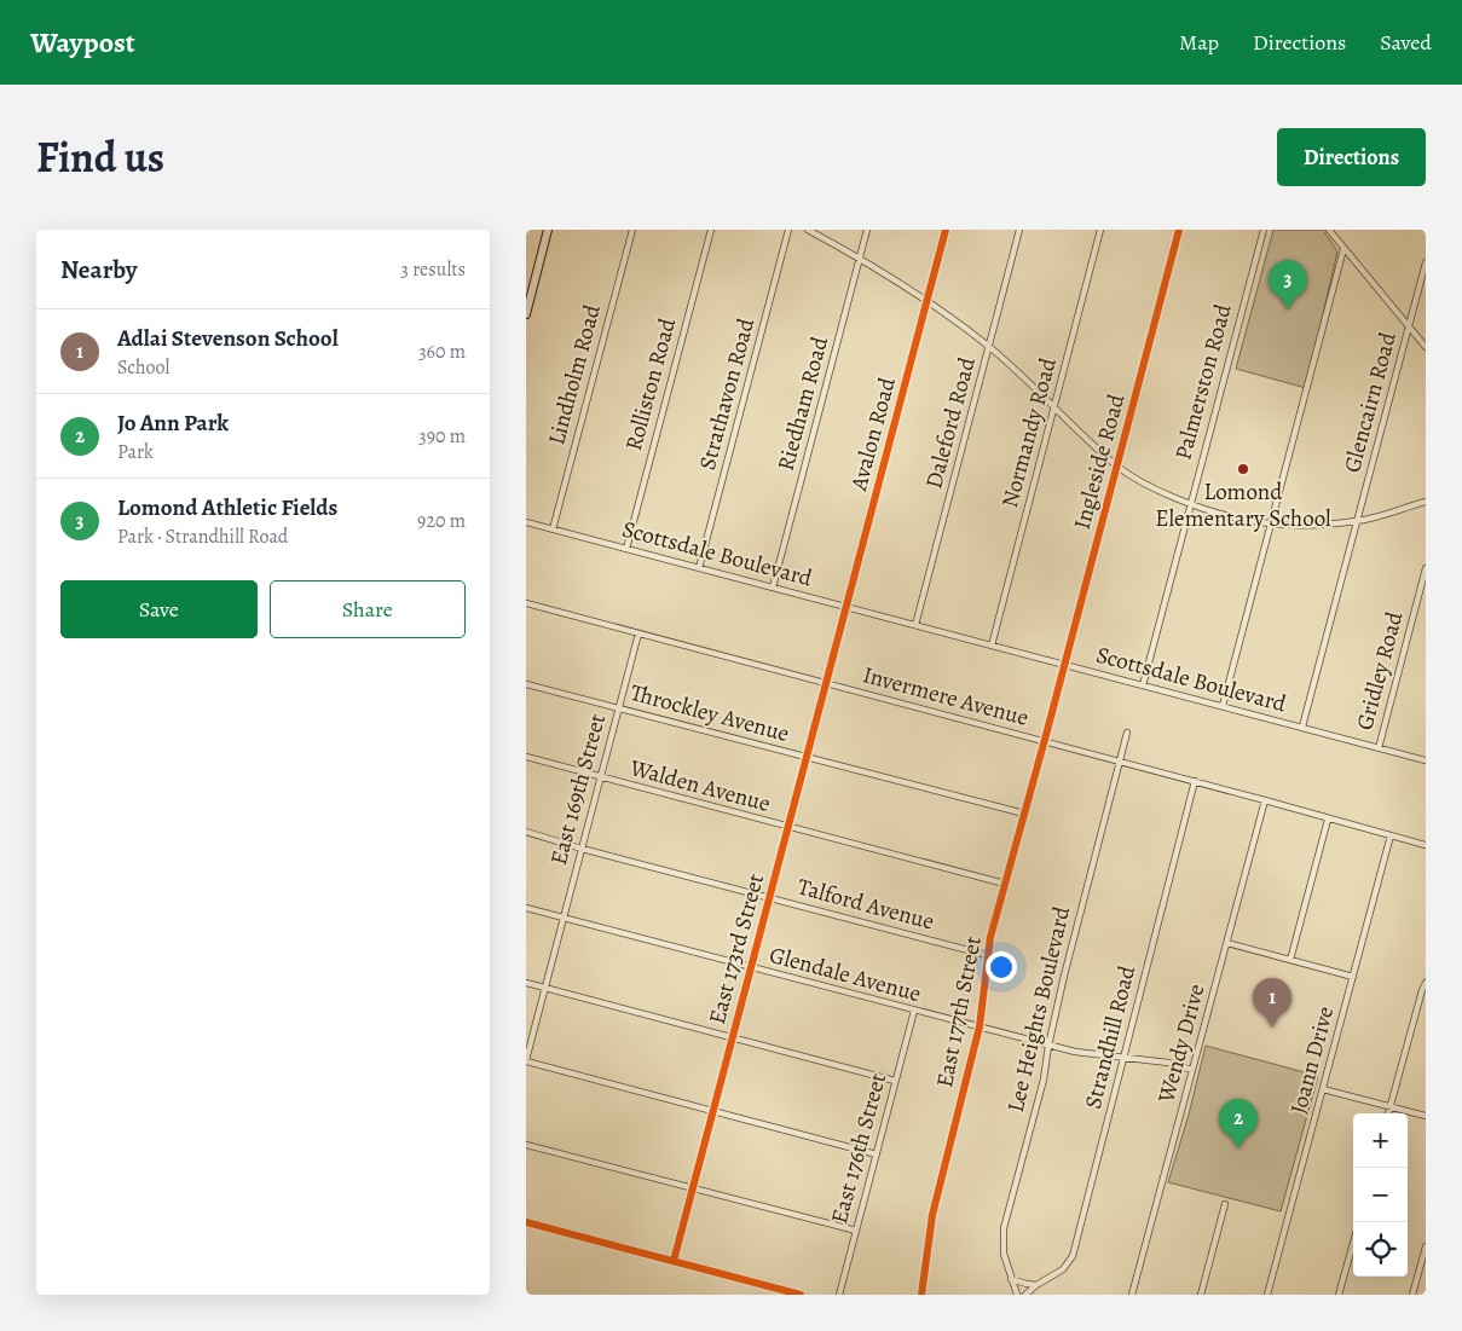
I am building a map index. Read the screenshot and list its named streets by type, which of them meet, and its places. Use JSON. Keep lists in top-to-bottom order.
{
  "streets": {
    "street": [
      "Lindholm Road",
      "Palmerston Road",
      "Rolliston Road",
      "Strathavon Road",
      "Glencairn Road",
      "Riedham Road",
      "Daleford Road",
      "Normandy Road",
      "Avalon Road",
      "Ingleside Road",
      "Scottsdale Boulevard",
      "Gridley Road",
      "Invermere Avenue",
      "Throckley Avenue",
      "Walden Avenue",
      "East 169th Street",
      "Talford Avenue",
      "East 173rd Street",
      "Glendale Avenue",
      "Lee Heights Boulevard",
      "East 177th Street",
      "Strandhill Road",
      "Wendy Drive",
      "Joann Drive",
      "East 176th Street"
    ]
  },
  "crossings": [
    ["Lindholm Road", "Scottsdale Boulevard"],
    ["Palmerston Road", "Scottsdale Boulevard"],
    ["Rolliston Road", "Scottsdale Boulevard"],
    ["Strathavon Road", "Scottsdale Boulevard"],
    ["Glencairn Road", "Scottsdale Boulevard"],
    ["Riedham Road", "Scottsdale Boulevard"],
    ["Daleford Road", "Scottsdale Boulevard"],
    ["Normandy Road", "Scottsdale Boulevard"],
    ["Avalon Road", "Scottsdale Boulevard"],
    ["Avalon Road", "East 173rd Street"],
    ["Ingleside Road", "Scottsdale Boulevard"],
    ["Ingleside Road", "East 177th Street"],
    ["Scottsdale Boulevard", "Gridley Road"],
    ["Invermere Avenue", "East 169th Street"],
    ["Invermere Avenue", "East 173rd Street"],
    ["Invermere Avenue", "Lee Heights Boulevard"],
    ["Invermere Avenue", "East 177th Street"],
    ["Invermere Avenue", "Strandhill Road"],
    ["Invermere Avenue", "Wendy Drive"],
    ["Invermere Avenue", "Joann Drive"],
    ["Throckley Avenue", "East 169th Street"],
    ["Throckley Avenue", "East 173rd Street"],
    ["Throckley Avenue", "East 177th Street"],
    ["Walden Avenue", "East 169th Street"],
    ["Walden Avenue", "East 173rd Street"],
    ["Walden Avenue", "East 177th Street"],
    ["East 169th Street", "Talford Avenue"],
    ["East 169th Street", "Glendale Avenue"],
    ["Talford Avenue", "East 173rd Street"],
    ["Talford Avenue", "East 177th Street"],
    ["East 173rd Street", "Glendale Avenue"],
    ["Glendale Avenue", "Lee Heights Boulevard"],
    ["Glendale Avenue", "East 177th Street"],
    ["Glendale Avenue", "Strandhill Road"],
    ["Glendale Avenue", "Wendy Drive"],
    ["Glendale Avenue", "East 176th Street"]
  ],
  "places": ["Lomond Elementary School"],
  "page": {
    "header": "Waypost",
    "nav": ["Map", "Directions", "Saved"],
    "title": "Find us",
    "buttons": [
      "Directions",
      ["Save", "Share"]
    ],
    "heading": ["Nearby", "3 results"],
    "pins": ["3", "1", "2"],
    "list": [
      {
        "mark": "1",
        "name": "Adlai Stevenson School",
        "note": "School",
        "value": "360 m"
      },
      {
        "mark": "2",
        "name": "Jo Ann Park",
        "note": "Park",
        "value": "390 m"
      },
      {
        "mark": "3",
        "name": "Lomond Athletic Fields",
        "note": "Park · Strandhill Road",
        "value": "920 m"
      }
    ],
    "map_buttons": ["+", "−"]
  }
}
